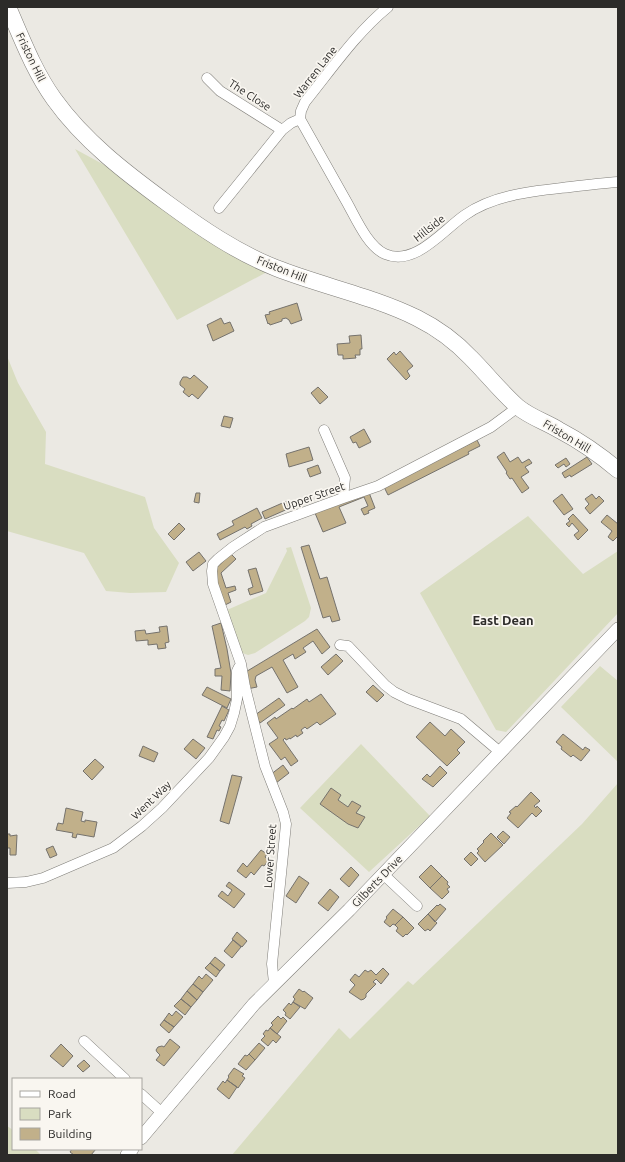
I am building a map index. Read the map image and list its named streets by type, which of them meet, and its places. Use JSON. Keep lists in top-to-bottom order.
{
  "streets": {
    "main road": ["Friston Hill"],
    "street": [
      "Warren Lane",
      "The Close",
      "Hillside",
      "Upper Street",
      "Went Way",
      "Lower Street",
      "Gilberts Drive"
    ]
  },
  "crossings": [
    ["Friston Hill", "Upper Street"],
    ["Warren Lane", "Hillside"],
    ["Upper Street", "Went Way"],
    ["Upper Street", "Lower Street"],
    ["Went Way", "Lower Street"],
    ["Lower Street", "Gilberts Drive"]
  ],
  "districts": ["East Dean"],
  "legend": ["Road", "Park", "Building"]
}
